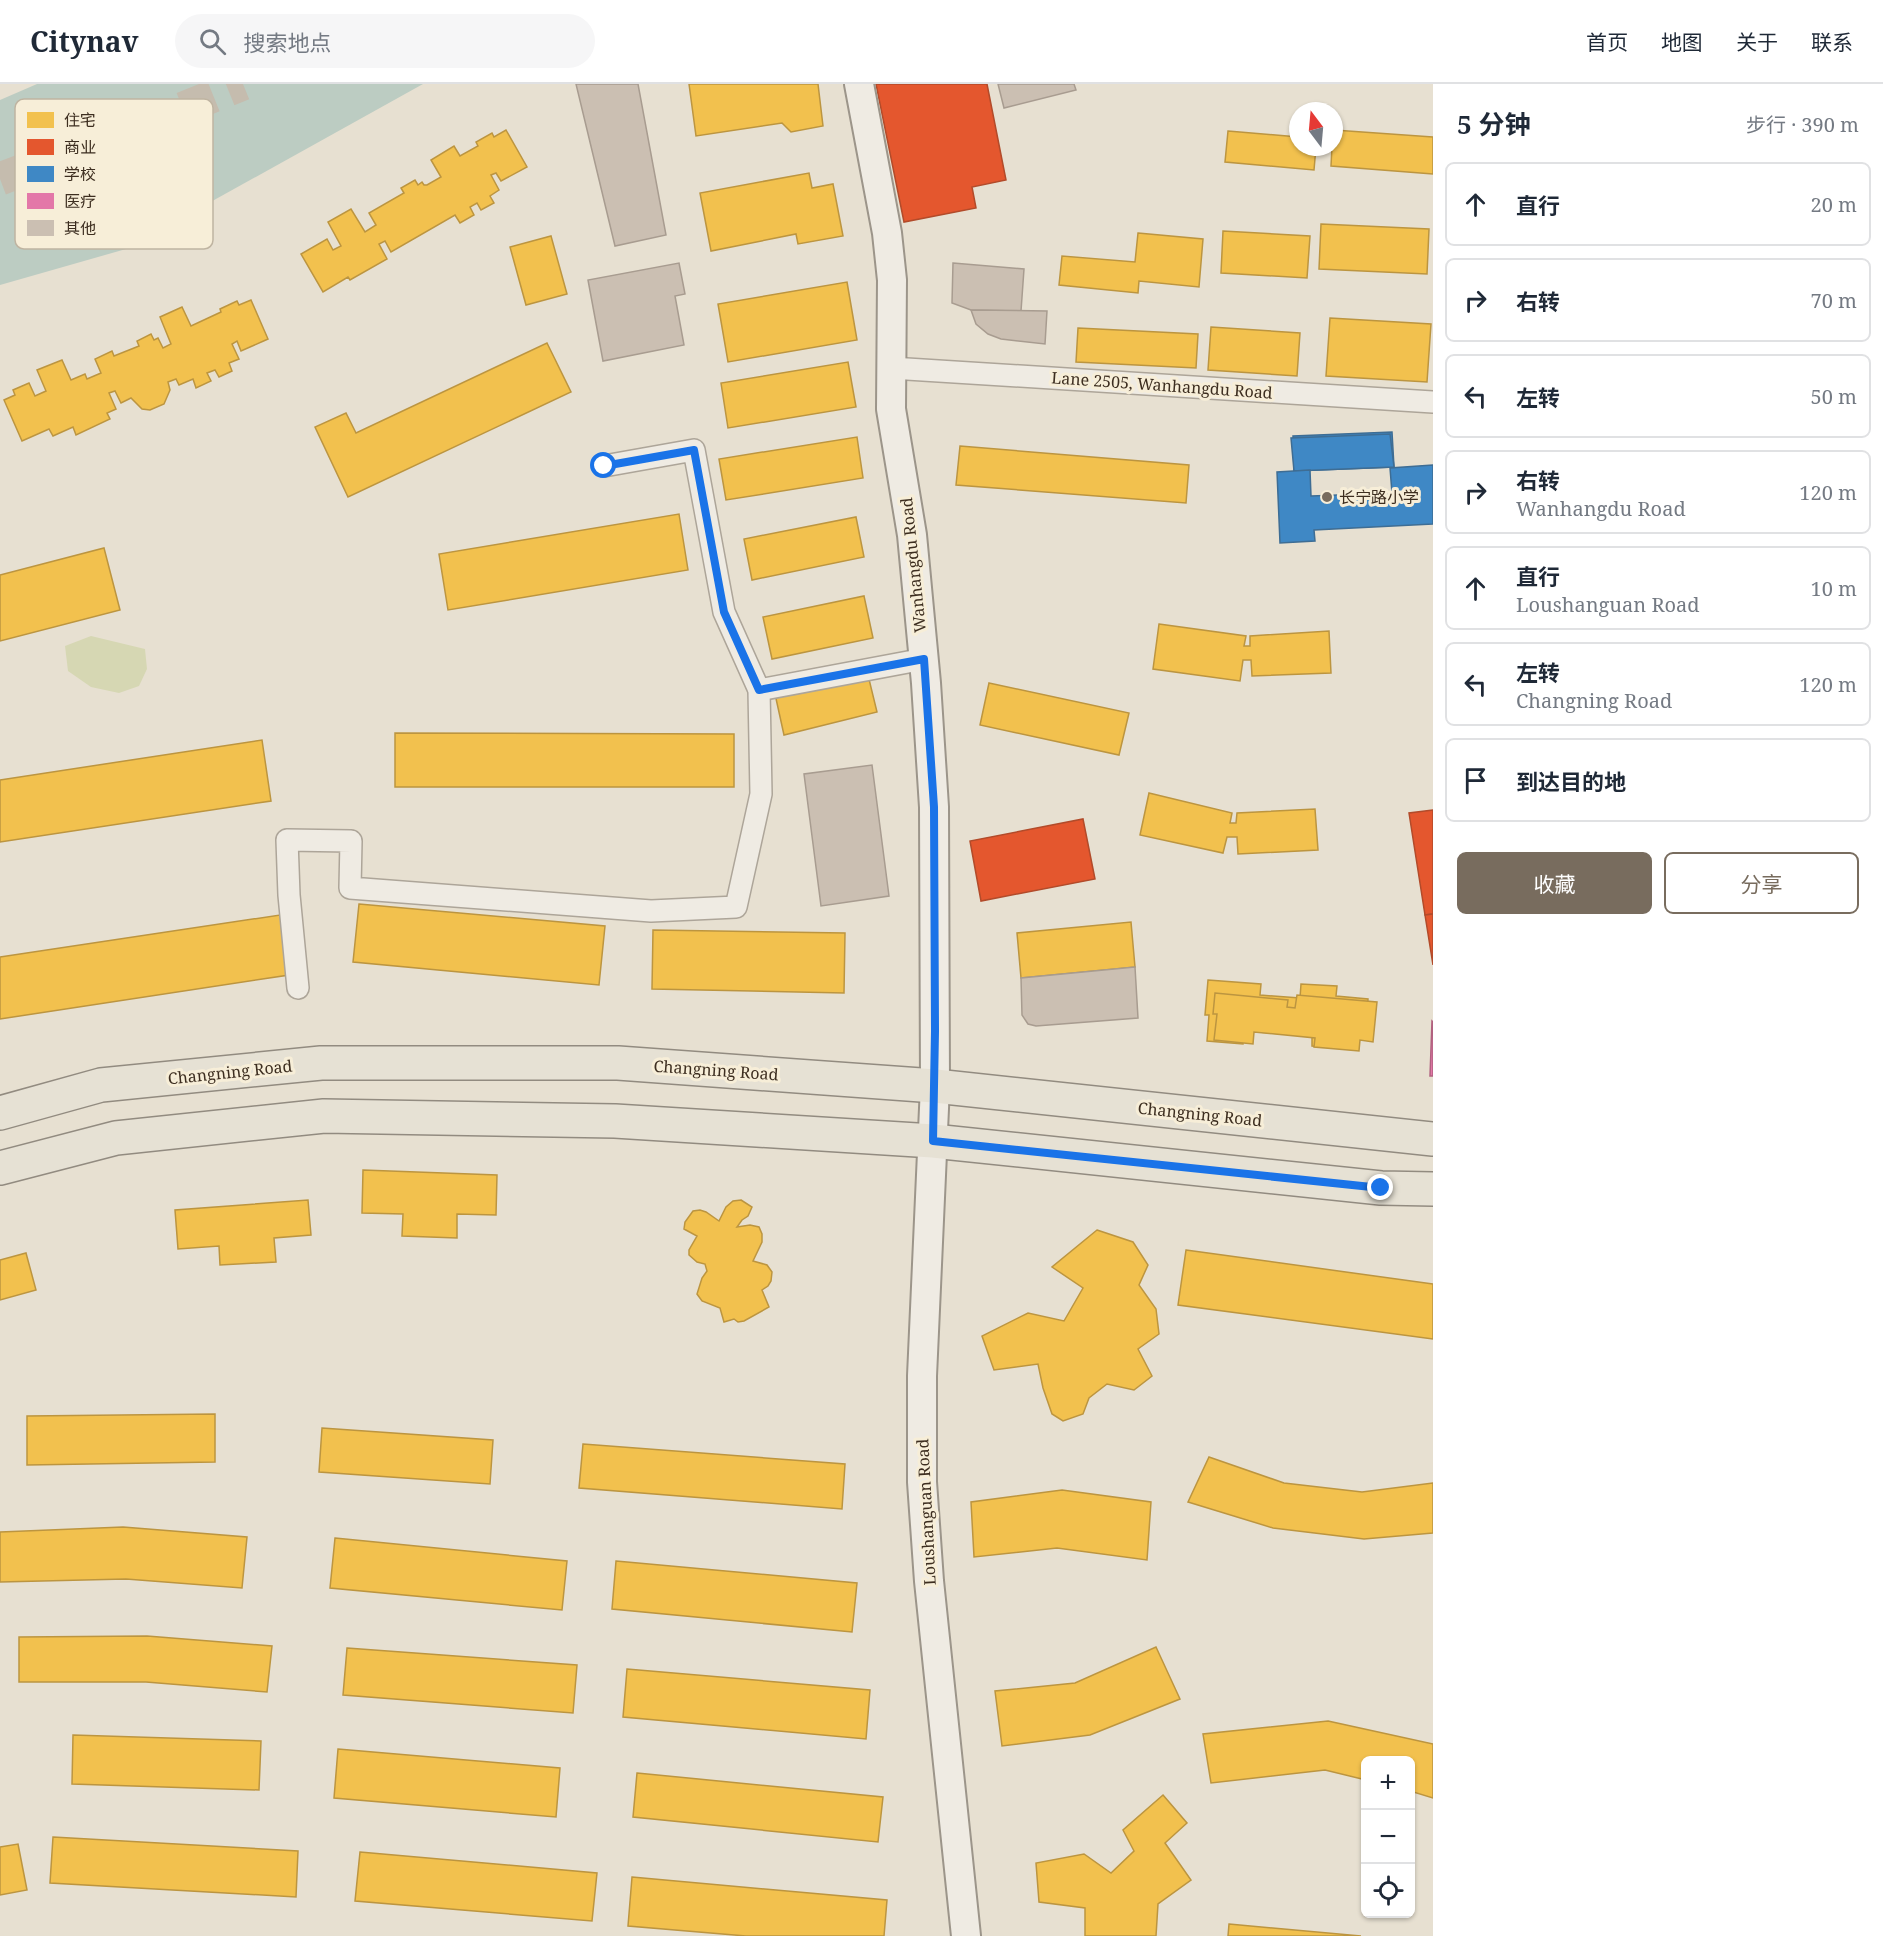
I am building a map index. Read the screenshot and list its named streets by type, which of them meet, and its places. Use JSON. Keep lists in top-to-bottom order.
{
  "streets": {
    "main road": ["Changning Road"],
    "street": ["Lane 2505, Wanhangdu Road", "Wanhangdu Road", "Loushanguan Road"]
  },
  "crossings": [
    ["Lane 2505, Wanhangdu Road", "Wanhangdu Road"],
    ["Wanhangdu Road", "Changning Road"],
    ["Wanhangdu Road", "Loushanguan Road"],
    ["Changning Road", "Loushanguan Road"]
  ],
  "places": ["长宁路小学"],
  "legend": [
    "住宅",
    "商业",
    "学校",
    "医疗",
    "其他"
  ],
  "north": "top",
  "page": {
    "header": "Citynav",
    "search": "搜索地点",
    "nav": [
      "首页",
      "地图",
      "关于",
      "联系"
    ],
    "heading": ["5 分钟", "步行 · 390 m"],
    "list": [
      ["直行", "20 m"],
      ["右转", "70 m"],
      ["左转", "50 m"],
      ["右转", "Wanhangdu Road", "120 m"],
      ["直行", "Loushanguan Road", "10 m"],
      ["左转", "Changning Road", "120 m"],
      "到达目的地"
    ],
    "buttons": ["收藏", "分享"],
    "map_buttons": ["+", "−"]
  }
}
